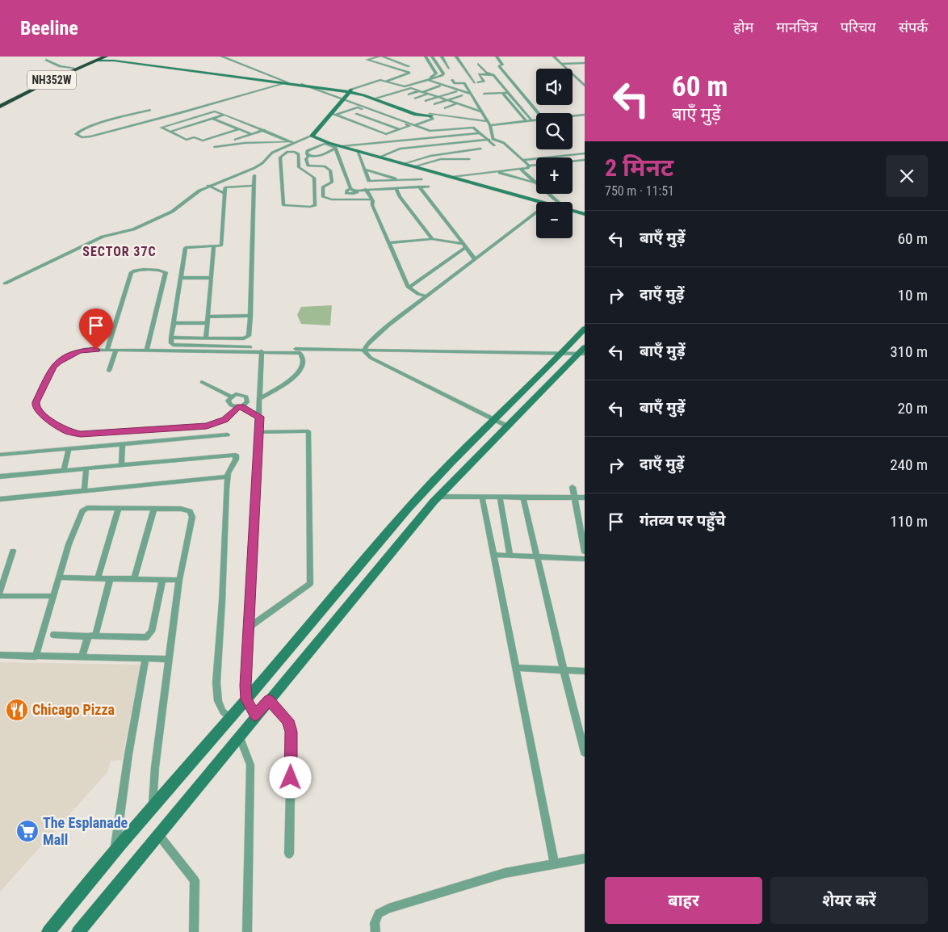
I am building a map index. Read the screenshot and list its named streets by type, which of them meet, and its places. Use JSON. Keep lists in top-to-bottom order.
{
  "streets": {
    "highway": ["NH352W"]
  },
  "districts": ["SECTOR 37C"],
  "places": {
    "restaurant": ["Chicago Pizza"],
    "supermarket": ["The Esplanade Mall"]
  },
  "page": {
    "header": "Beeline",
    "nav": [
      "होम",
      "मानचित्र",
      "परिचय",
      "संपर्क"
    ],
    "turn": ["60 m", "बाएँ मुड़ें"],
    "map_buttons": ["+", "−"],
    "heading": ["2 मिनट", "750 m · 11:51"],
    "list": [
      {
        "name": "बाएँ मुड़ें",
        "value": "60 m"
      },
      {
        "name": "दाएँ मुड़ें",
        "value": "10 m"
      },
      {
        "name": "बाएँ मुड़ें",
        "value": "310 m"
      },
      {
        "name": "बाएँ मुड़ें",
        "value": "20 m"
      },
      {
        "name": "दाएँ मुड़ें",
        "value": "240 m"
      },
      {
        "name": "गंतव्य पर पहुँचे",
        "value": "110 m"
      }
    ],
    "buttons": ["बाहर", "शेयर करें"]
  }
}
